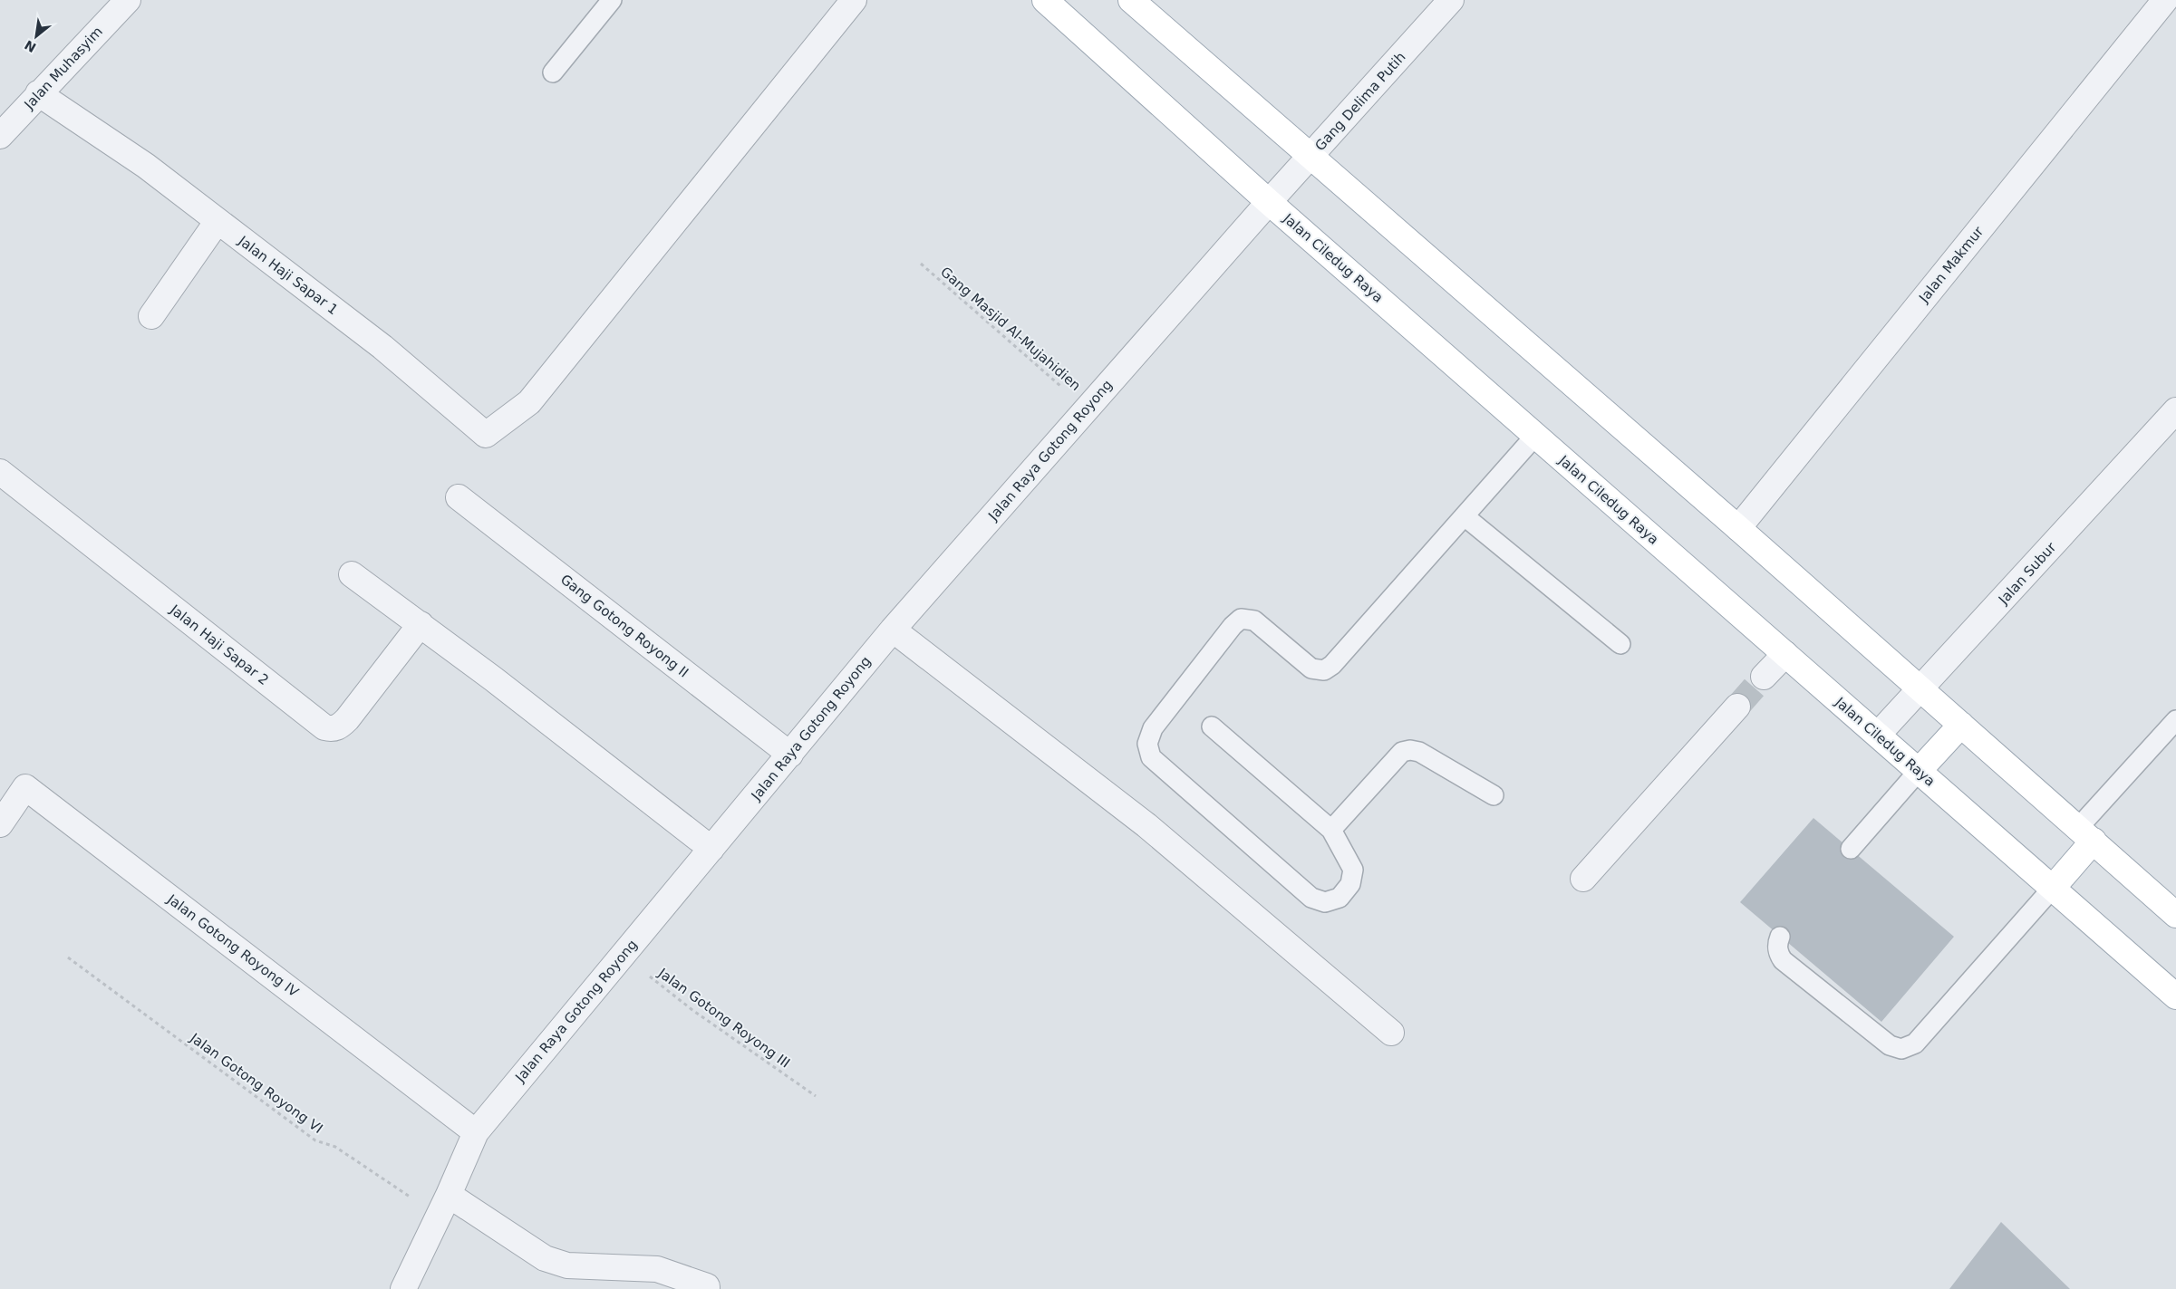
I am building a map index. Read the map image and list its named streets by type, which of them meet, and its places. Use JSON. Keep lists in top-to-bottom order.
{
  "streets": {
    "main road": ["Jalan Ciledug Raya"],
    "street": [
      "Jalan Muhasyim",
      "Gang Delima Putih",
      "Jalan Makmur",
      "Jalan Haji Sapar 1",
      "Jalan Raya Gotong Royong",
      "Jalan Subur",
      "Gang Gotong Royong II",
      "Jalan Haji Sapar 2",
      "Jalan Gotong Royong IV"
    ],
    "path": ["Gang Masjid Al-Mujahidien", "Jalan Gotong Royong III", "Jalan Gotong Royong VI"]
  },
  "crossings": [
    ["Jalan Muhasyim", "Jalan Haji Sapar 1"],
    ["Gang Delima Putih", "Jalan Ciledug Raya"],
    ["Gang Delima Putih", "Jalan Raya Gotong Royong"],
    ["Jalan Ciledug Raya", "Jalan Raya Gotong Royong"],
    ["Jalan Ciledug Raya", "Jalan Subur"],
    ["Gang Masjid Al-Mujahidien", "Jalan Raya Gotong Royong"],
    ["Jalan Raya Gotong Royong", "Gang Gotong Royong II"],
    ["Jalan Raya Gotong Royong", "Jalan Gotong Royong IV"],
    ["Jalan Raya Gotong Royong", "Jalan Gotong Royong III"],
    ["Jalan Raya Gotong Royong", "Jalan Gotong Royong VI"]
  ],
  "north": "bottom left"
}
